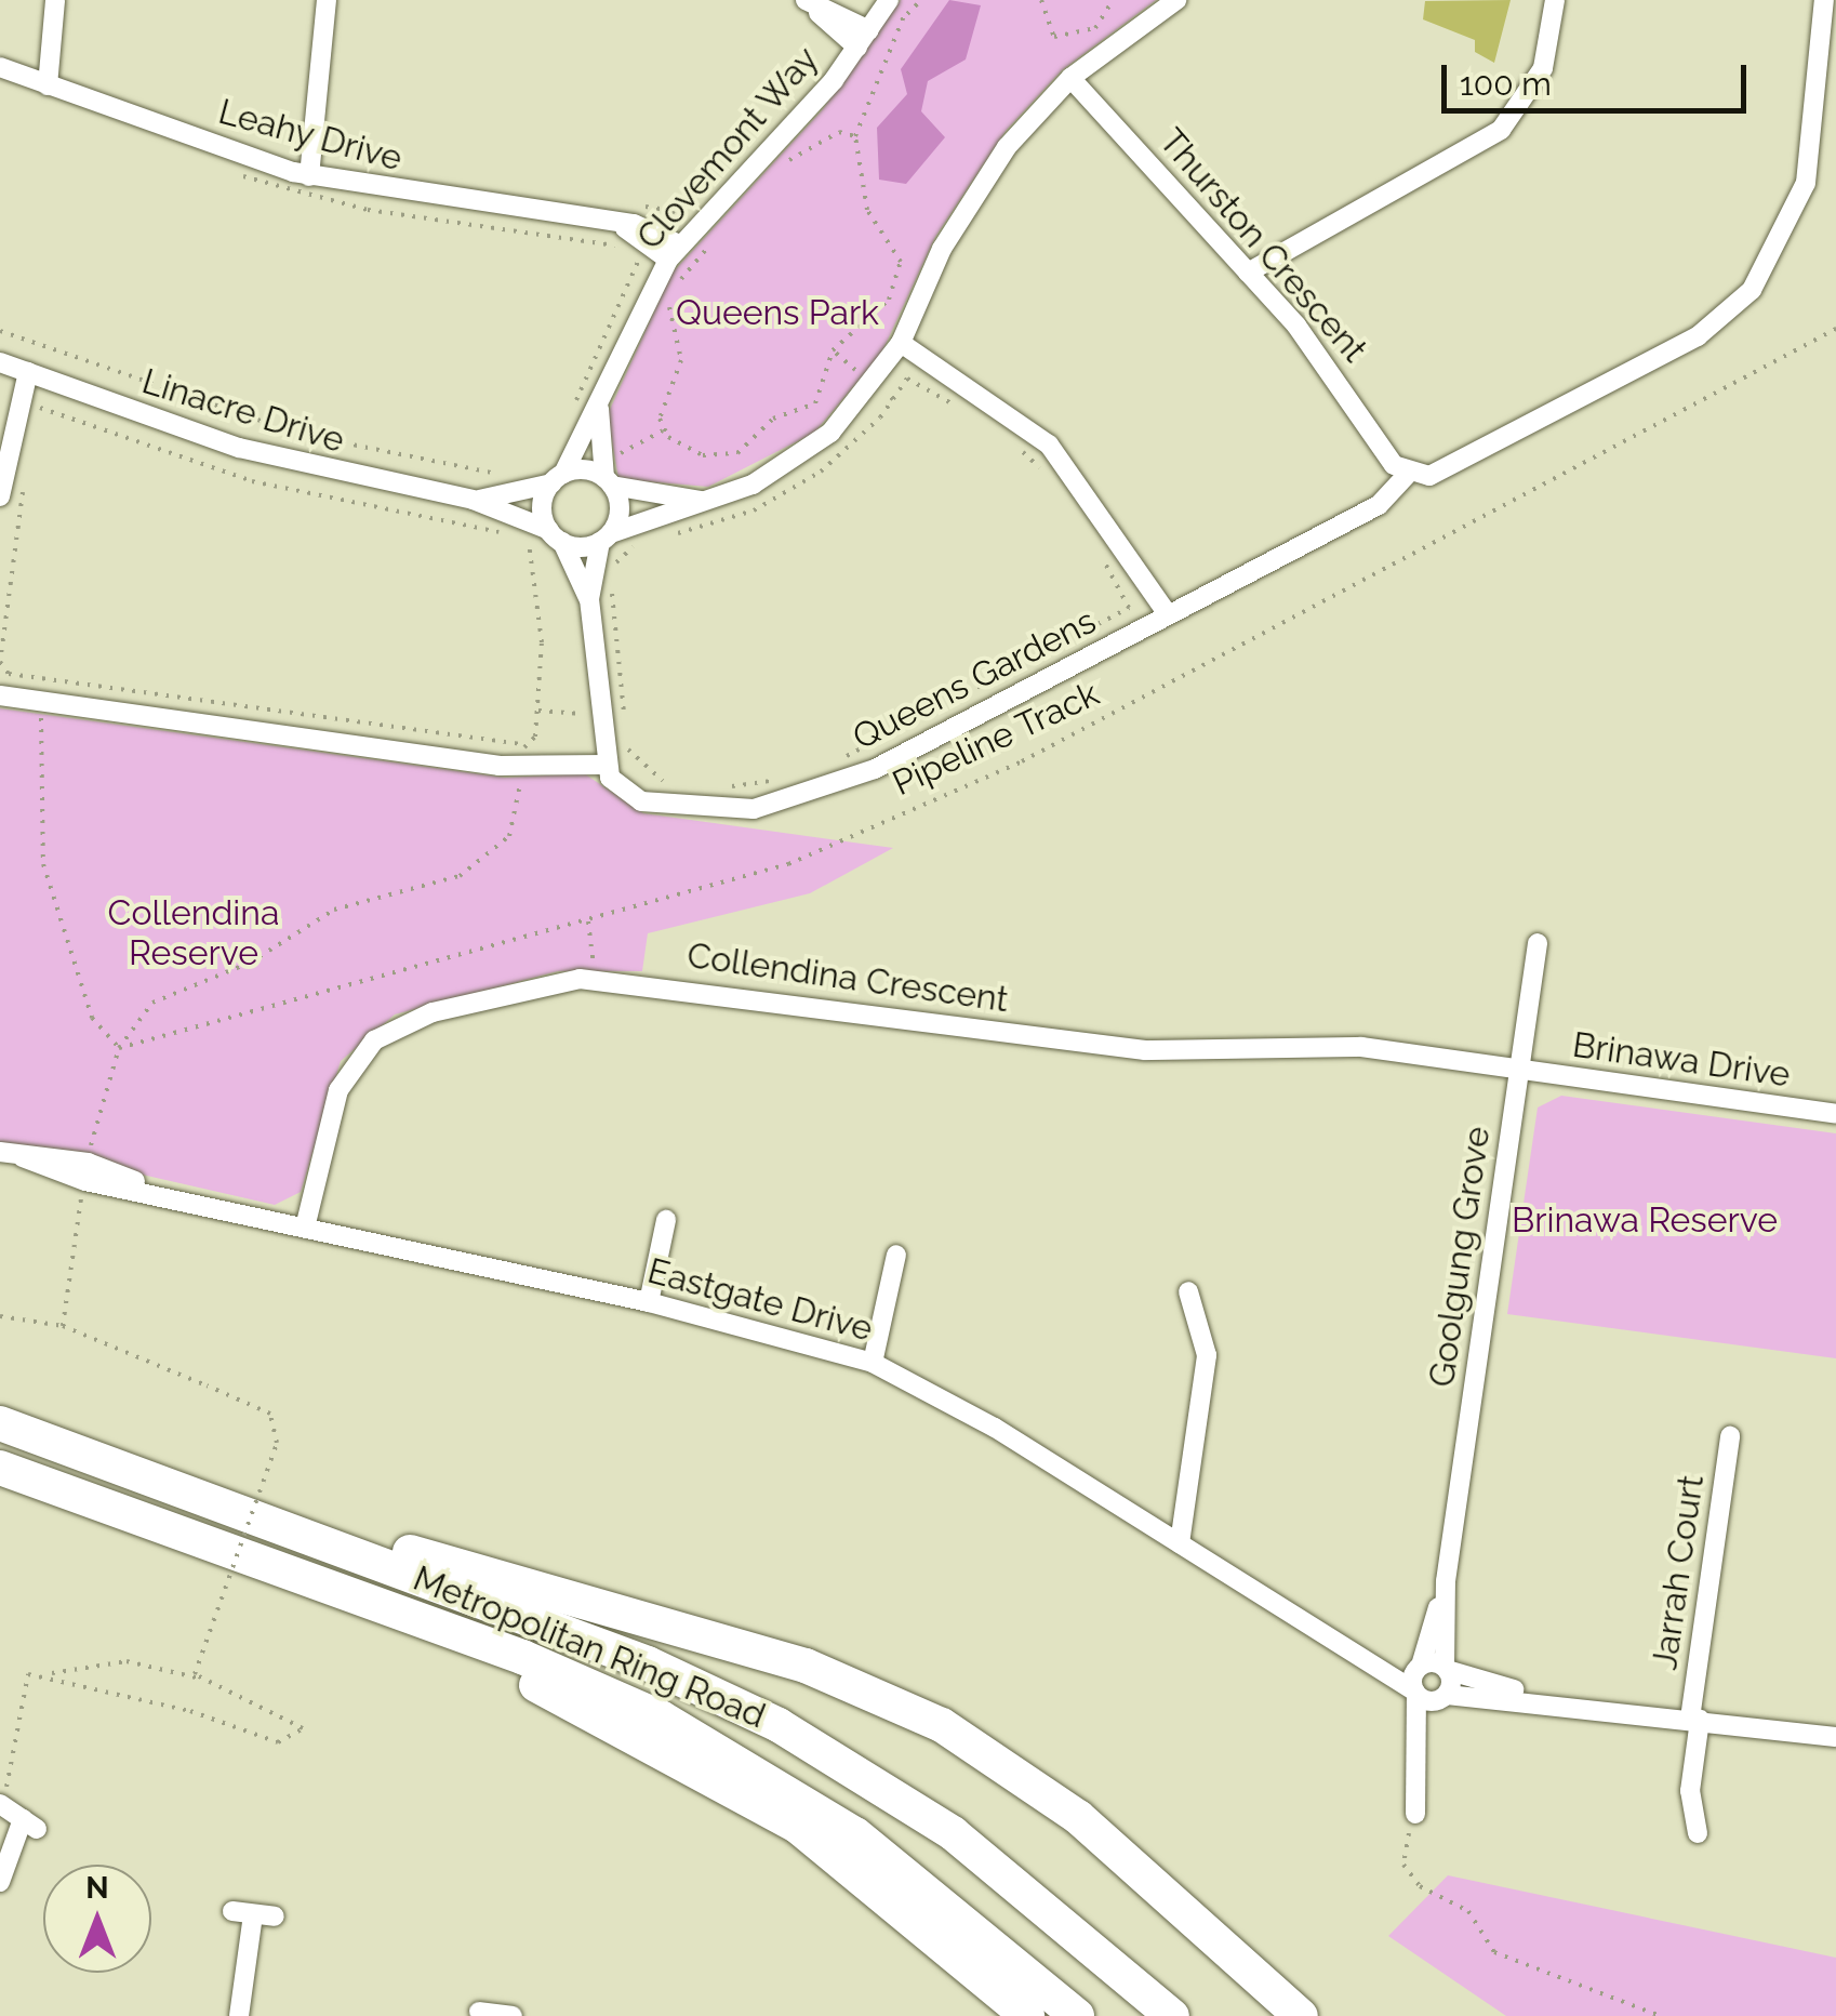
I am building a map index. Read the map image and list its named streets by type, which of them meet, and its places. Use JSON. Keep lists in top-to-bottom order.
{
  "streets": {
    "highway": ["Metropolitan Ring Road"],
    "street": [
      "Leahy Drive",
      "Clovemont Way",
      "Thurston Crescent",
      "Linacre Drive",
      "Queens Gardens",
      "Collendina Crescent",
      "Brinawa Drive",
      "Goolgung Grove",
      "Eastgate Drive",
      "Jarrah Court"
    ],
    "path": ["Pipeline Track"]
  },
  "crossings": [
    ["Leahy Drive", "Clovemont Way"],
    ["Clovemont Way", "Linacre Drive"],
    ["Thurston Crescent", "Queens Gardens"],
    ["Collendina Crescent", "Brinawa Drive"],
    ["Collendina Crescent", "Goolgung Grove"],
    ["Collendina Crescent", "Eastgate Drive"],
    ["Brinawa Drive", "Goolgung Grove"],
    ["Goolgung Grove", "Eastgate Drive"]
  ],
  "parks": ["Queens Park", "Collendina Reserve", "Brinawa Reserve"],
  "scale_bar": "100 m",
  "north": "top"
}
